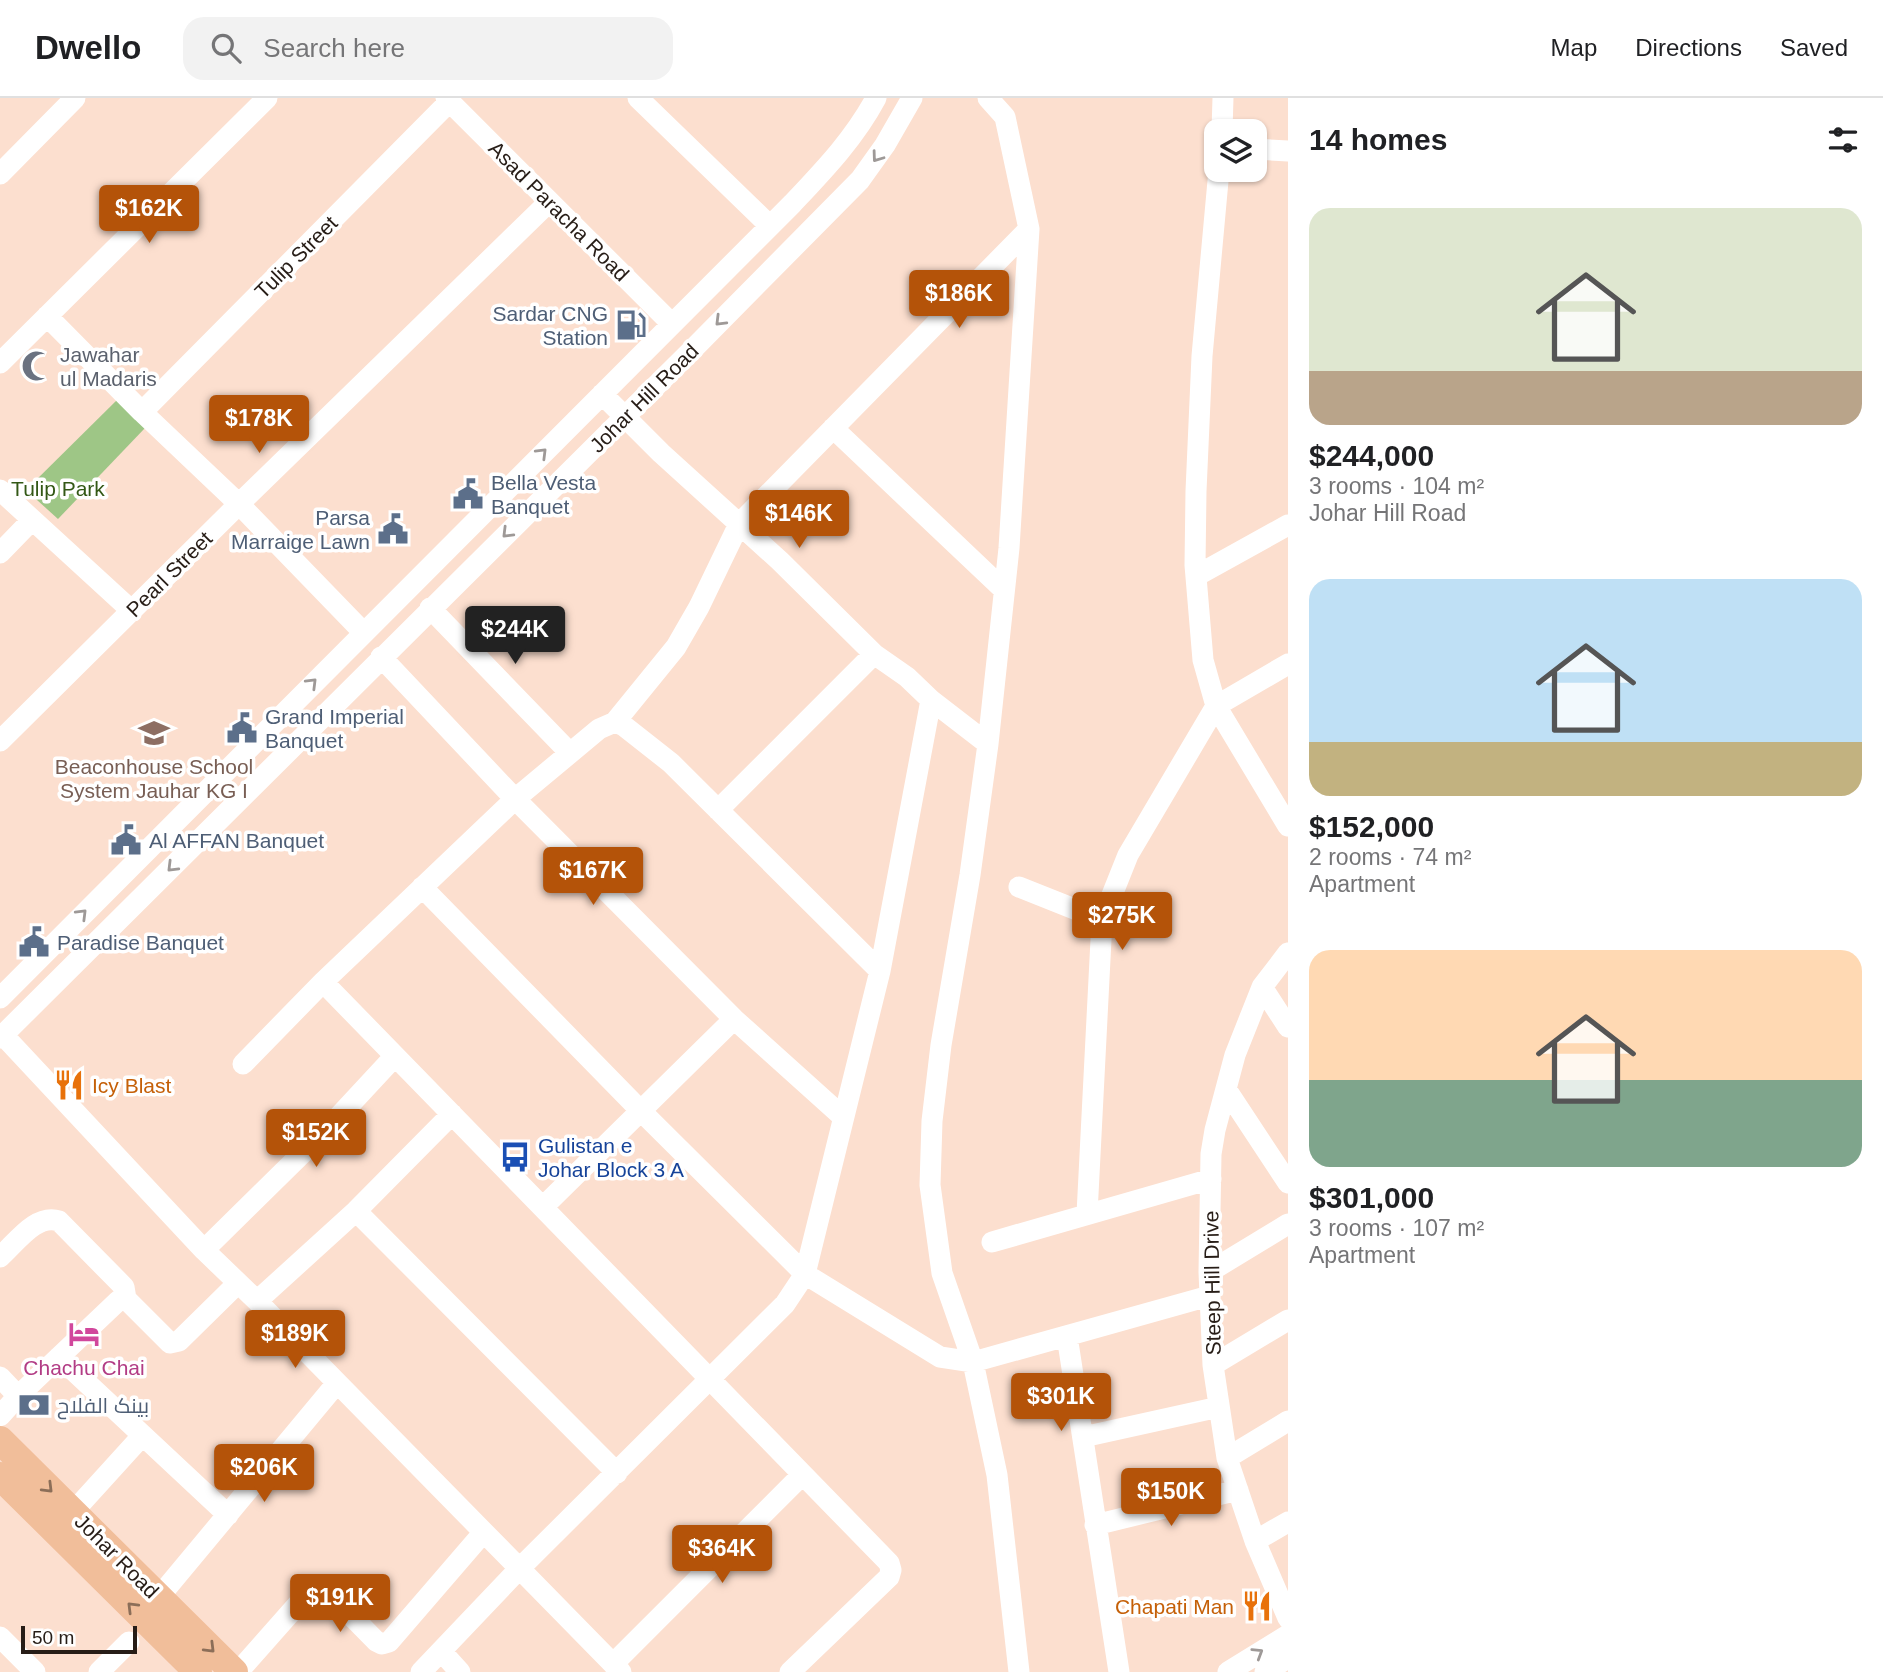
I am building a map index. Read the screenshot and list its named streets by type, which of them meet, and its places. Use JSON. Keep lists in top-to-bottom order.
{
  "streets": {
    "main road": ["Johar Road"],
    "street": [
      "Asad Paracha Road",
      "Tulip Street",
      "Johar Hill Road",
      "Pearl Street",
      "Steep Hill Drive"
    ]
  },
  "crossings": [
    ["Asad Paracha Road", "Tulip Street"],
    ["Asad Paracha Road", "Johar Hill Road"],
    ["Asad Paracha Road", "Pearl Street"]
  ],
  "parks": ["Tulip Park"],
  "places": {
    "fuel station": ["Sardar CNG Station"],
    "mosque": ["Jawahar ul Madaris"],
    "public building": [
      "Bella Vesta Banquet",
      "Parsa Marraige Lawn",
      "Grand Imperial Banquet",
      "Al AFFAN Banquet",
      "Paradise Banquet"
    ],
    "school or university": ["Beaconhouse School System Jauhar KG I"],
    "restaurant": ["Icy Blast", "Chapati Man"],
    "bus stop": ["Gulistan e Johar Block 3 A"],
    "hotel": ["Chachu Chai"],
    "bank": ["بینک الفلاح"]
  },
  "scale_bar": "50 m",
  "page": {
    "header": "Dwello",
    "search": "Search here",
    "nav": ["Map", "Directions", "Saved"],
    "heading": "14 homes",
    "list": [
      {
        "name": "$244,000",
        "note": "3 rooms · 104 m² · Johar Hill Road"
      },
      {
        "name": "$152,000",
        "note": "2 rooms · 74 m² · Apartment"
      },
      {
        "name": "$301,000",
        "note": "3 rooms · 107 m² · Apartment"
      }
    ],
    "price": [
      "$162K",
      "$186K",
      "$178K",
      "$146K",
      "$244K",
      "$167K",
      "$275K",
      "$152K",
      "$189K",
      "$301K",
      "$206K",
      "$150K",
      "$364K",
      "$191K"
    ],
    "scale": "50 m"
  }
}
